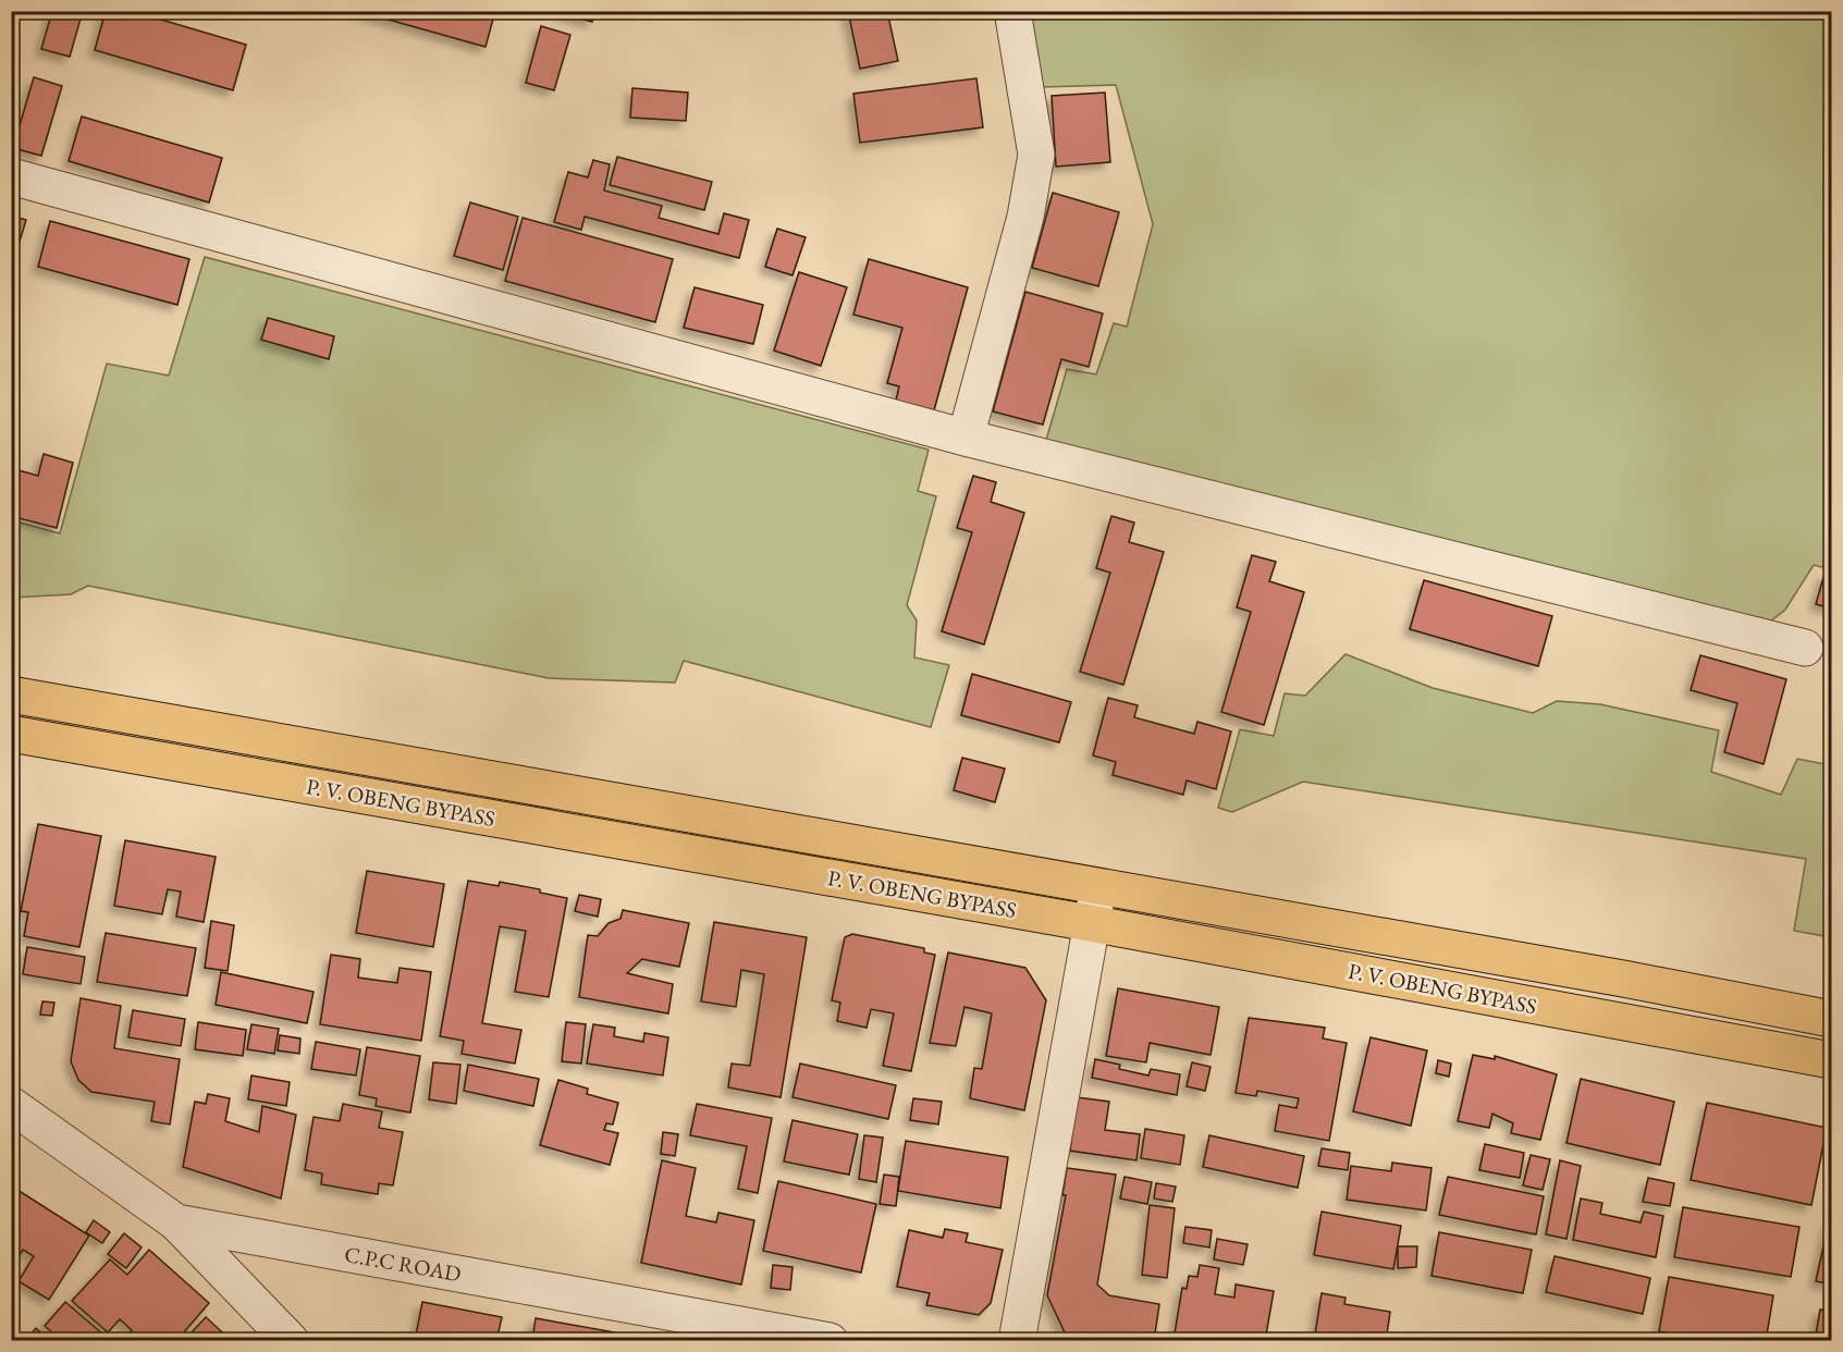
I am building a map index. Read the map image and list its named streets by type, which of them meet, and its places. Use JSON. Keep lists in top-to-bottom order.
{
  "streets": {
    "highway": ["P. V. OBENG BYPASS"],
    "street": ["C.P.C ROAD"]
  }
}
